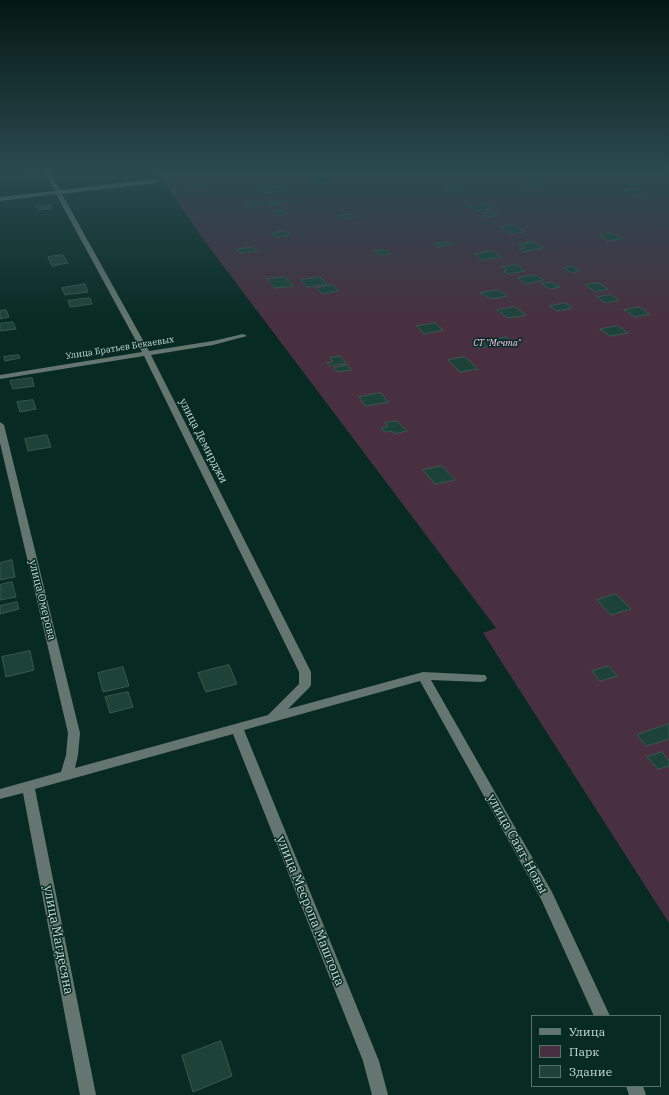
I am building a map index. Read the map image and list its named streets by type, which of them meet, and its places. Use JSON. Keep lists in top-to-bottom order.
{
  "streets": {
    "street": [
      "Улица Братьев Бекаевых",
      "улица Демирджи",
      "улица Омерова",
      "улица Саят-Новы",
      "улица Месропа Маштоца",
      "улица Магдесяна"
    ]
  },
  "crossings": [
    ["Улица Братьев Бекаевых", "улица Демирджи"]
  ],
  "parks": ["СТ \"Мечта\""],
  "legend": ["Улица", "Парк", "Здание"]
}
